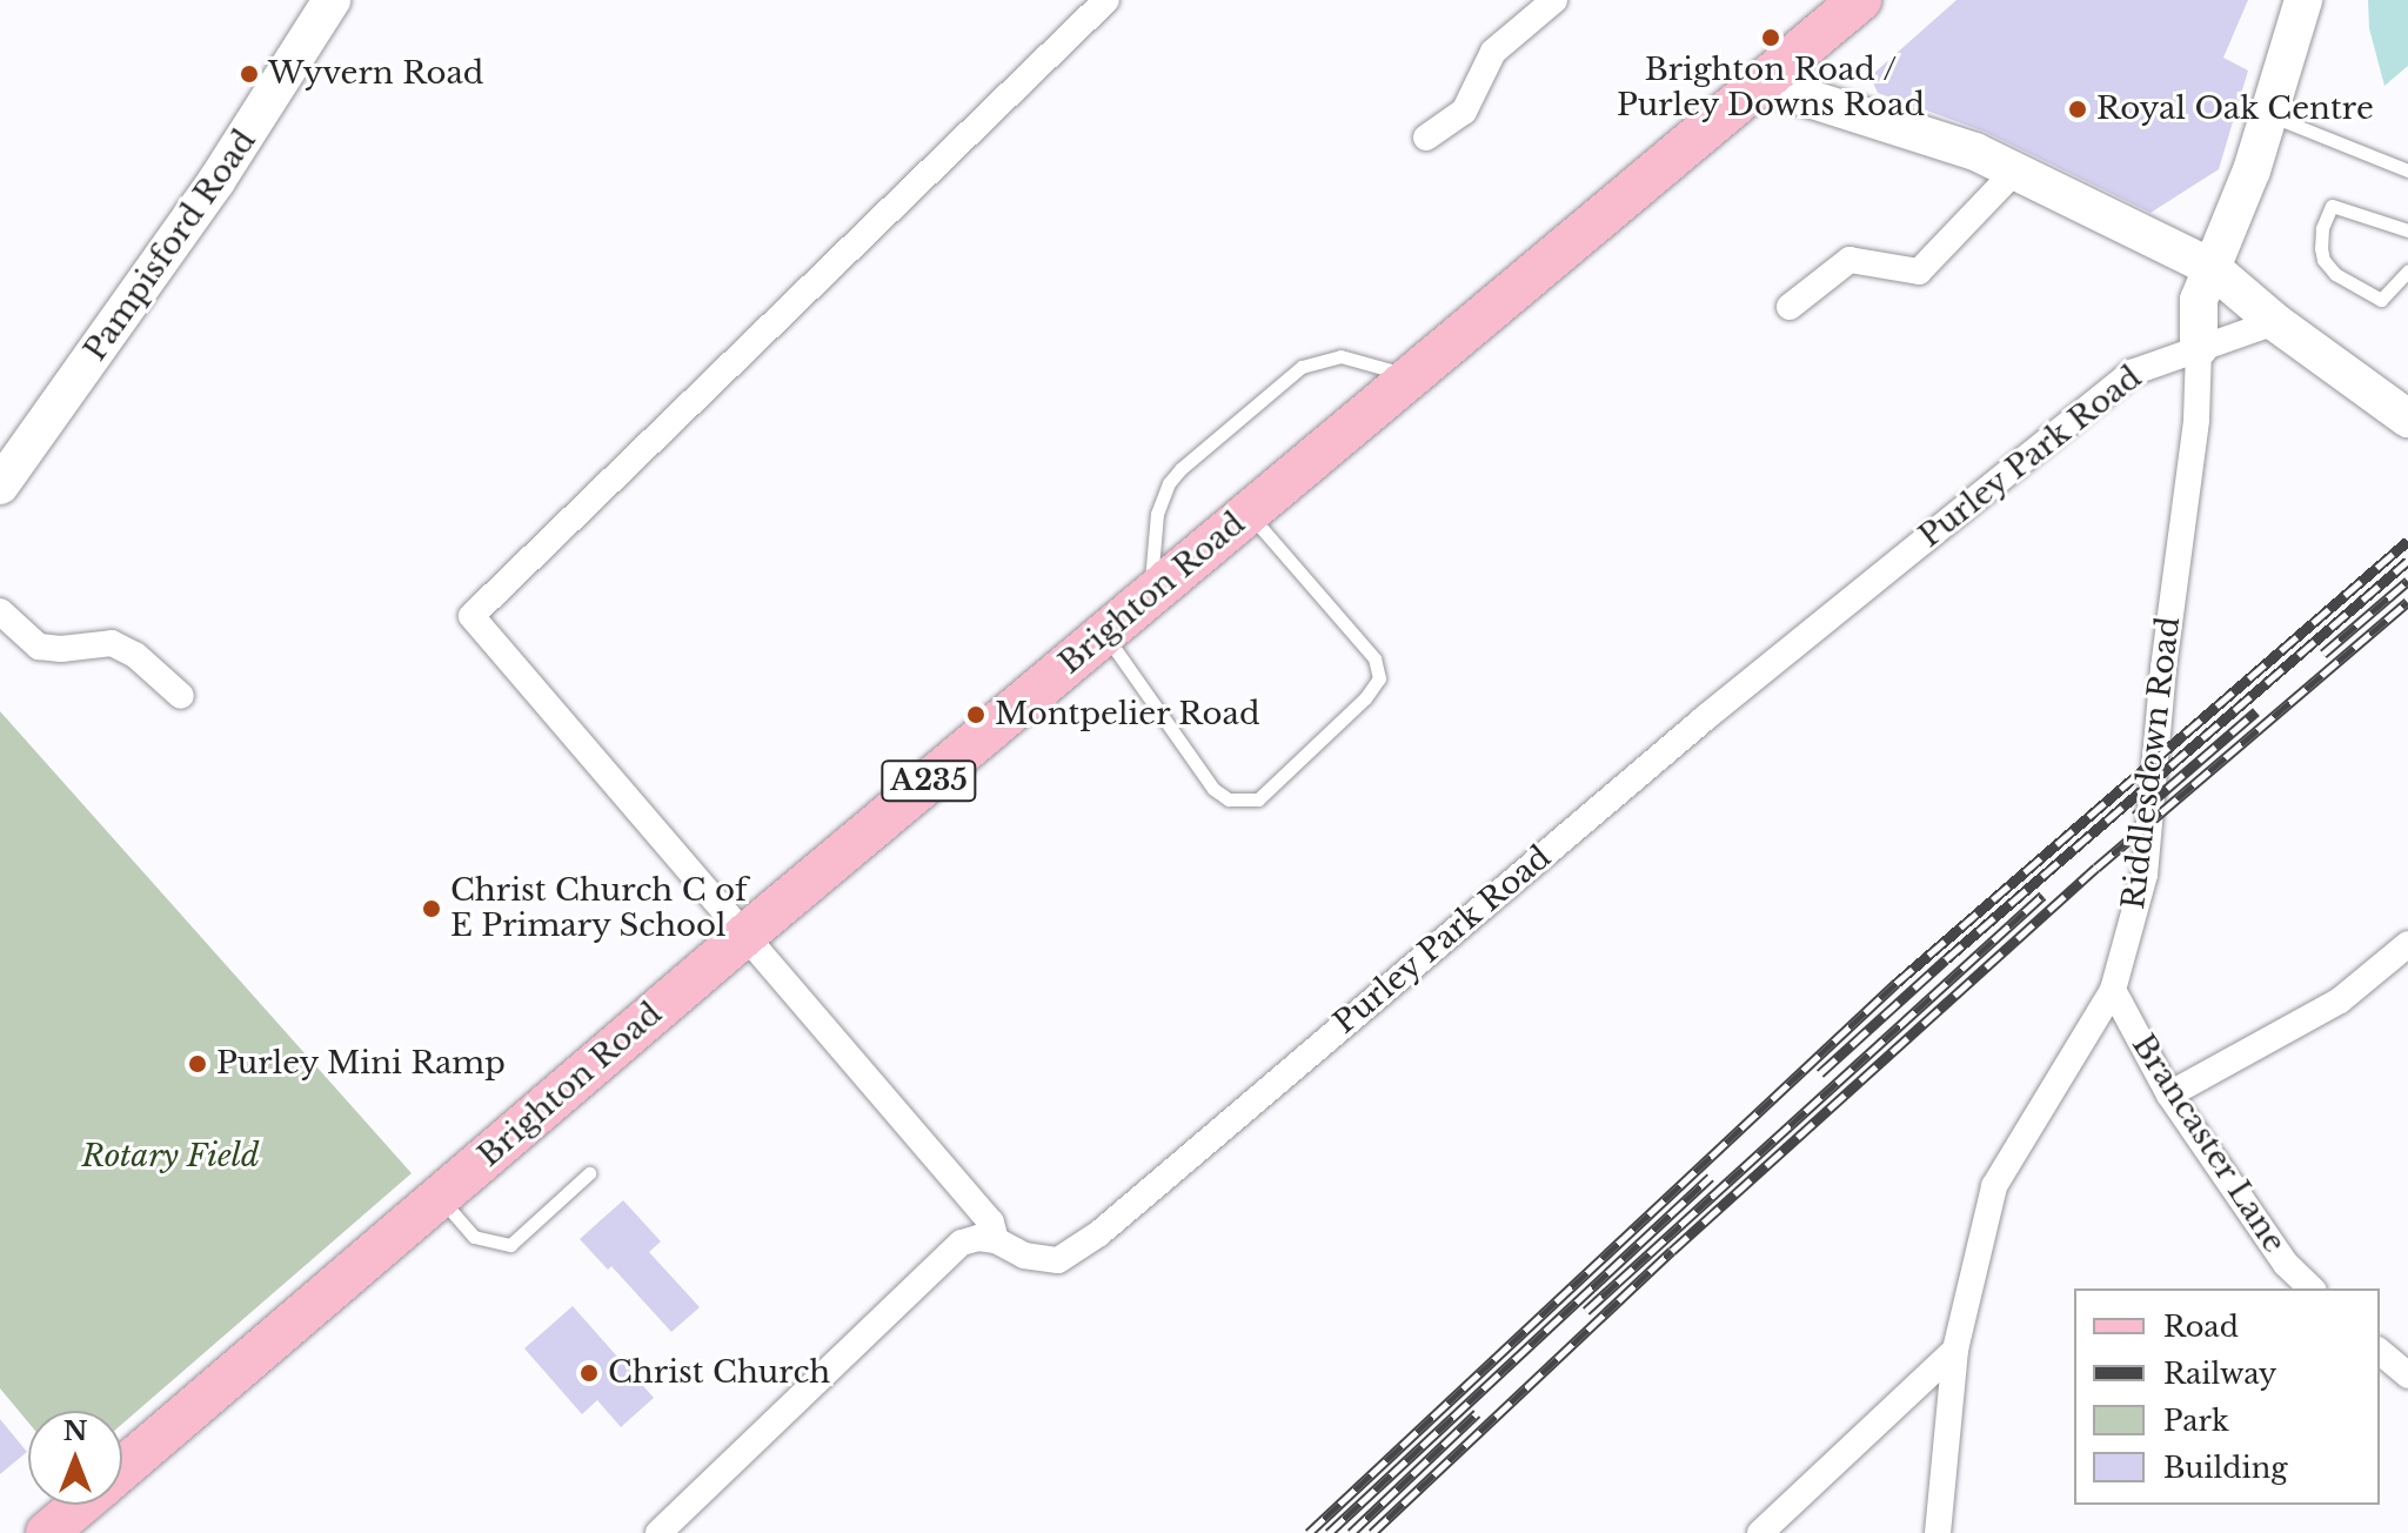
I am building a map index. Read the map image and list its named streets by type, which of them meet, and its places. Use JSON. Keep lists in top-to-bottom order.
{
  "streets": {
    "main road": ["Brighton Road", "A235"],
    "street": [
      "Pampisford Road",
      "Purley Park Road",
      "Riddlesdown Road",
      "Brancaster Lane"
    ]
  },
  "crossings": [
    ["Purley Park Road", "Riddlesdown Road"],
    ["Riddlesdown Road", "Brancaster Lane"]
  ],
  "parks": ["Rotary Field"],
  "places": [
    "Brighton Road / Purley Downs Road",
    "Wyvern Road",
    "Royal Oak Centre",
    "Montpelier Road",
    "Christ Church C of E Primary School",
    "Purley Mini Ramp",
    "Christ Church"
  ],
  "legend": [
    "Road",
    "Railway",
    "Park",
    "Building"
  ],
  "north": "top"
}
